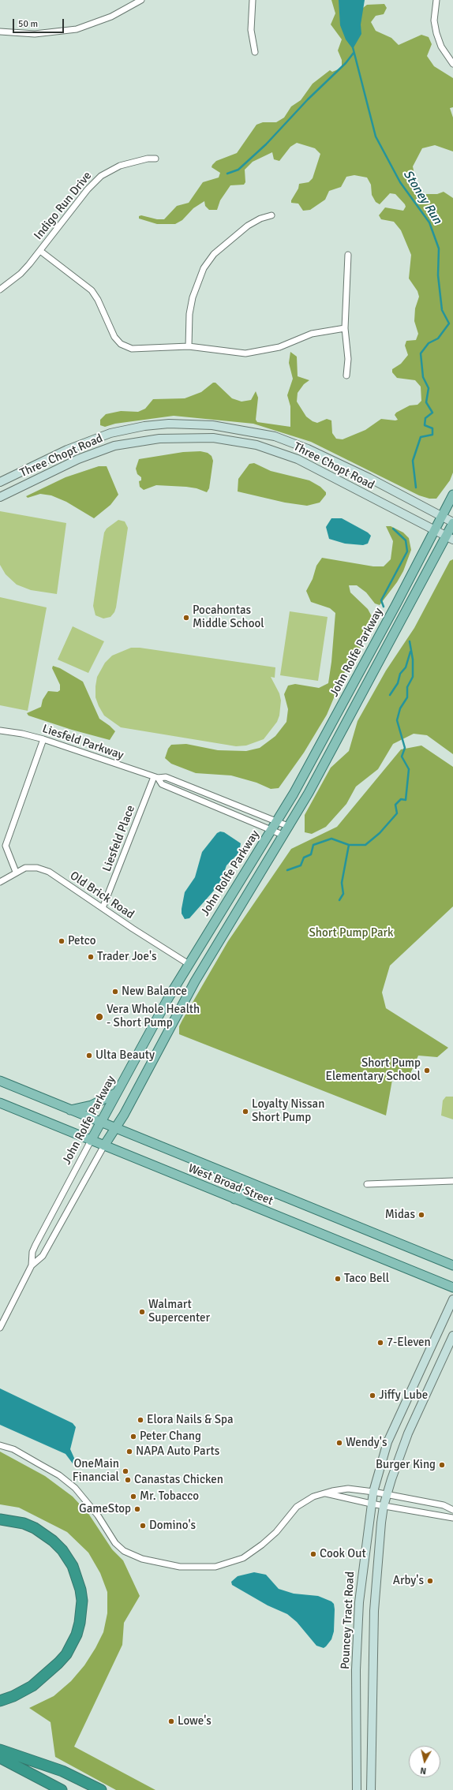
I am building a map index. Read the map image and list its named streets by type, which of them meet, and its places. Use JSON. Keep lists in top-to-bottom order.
{
  "streets": {
    "main road": [
      "Three Chopt Road",
      "John Rolfe Parkway",
      "West Broad Street",
      "Pouncey Tract Road"
    ],
    "street": [
      "Indigo Run Drive",
      "Liesfeld Parkway",
      "Liesfeld Place",
      "Old Brick Road"
    ]
  },
  "crossings": [
    ["Three Chopt Road", "John Rolfe Parkway"],
    ["John Rolfe Parkway", "Liesfeld Parkway"],
    ["John Rolfe Parkway", "Old Brick Road"],
    ["John Rolfe Parkway", "West Broad Street"],
    ["Liesfeld Parkway", "Liesfeld Place"],
    ["Liesfeld Place", "Old Brick Road"]
  ],
  "water": ["Stoney Run"],
  "parks": ["Short Pump Park"],
  "places": [
    "Pocahontas Middle School",
    "Petco",
    "Trader Joe's",
    "New Balance",
    "Vera Whole Health - Short Pump",
    "Ulta Beauty",
    "Short Pump Elementary School",
    "Loyalty Nissan Short Pump",
    "Midas",
    "Taco Bell",
    "Walmart Supercenter",
    "7-Eleven",
    "Jiffy Lube",
    "Elora Nails & Spa",
    "Peter Chang",
    "Wendy's",
    "NAPA Auto Parts",
    "Burger King",
    "OneMain Financial",
    "Canastas Chicken",
    "Mr. Tobacco",
    "GameStop",
    "Domino's",
    "Cook Out",
    "Arby's",
    "Lowe's"
  ],
  "scale_bar": "50 m",
  "north": "bottom"
}
